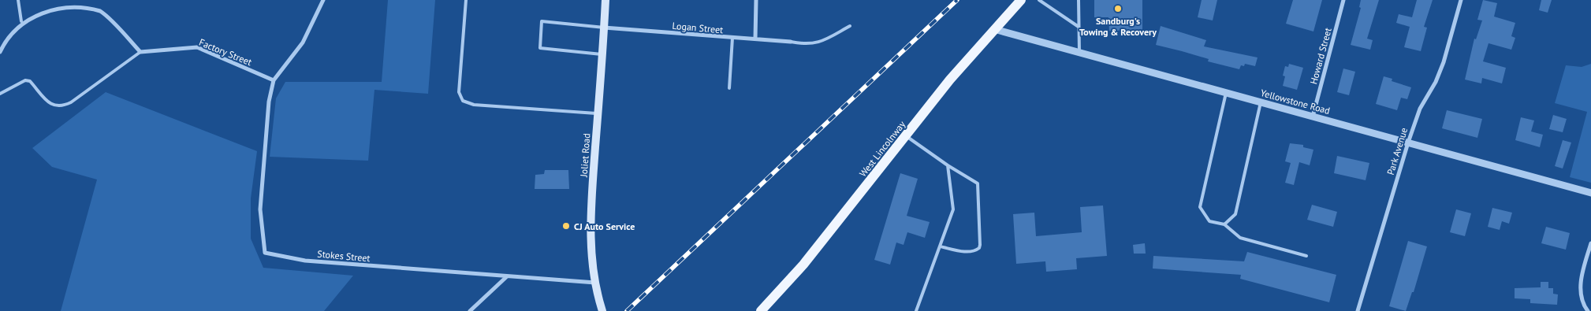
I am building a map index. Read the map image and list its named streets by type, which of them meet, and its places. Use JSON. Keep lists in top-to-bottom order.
{
  "streets": {
    "main road": ["West Lincolnway", "Joliet Road"],
    "street": [
      "Logan Street",
      "Factory Street",
      "Howard Street",
      "Yellowstone Road",
      "Park Avenue",
      "Stokes Street"
    ]
  },
  "crossings": [
    ["Logan Street", "Joliet Road"],
    ["Factory Street", "Stokes Street"],
    ["Howard Street", "Yellowstone Road"],
    ["Yellowstone Road", "West Lincolnway"],
    ["Yellowstone Road", "Park Avenue"],
    ["Joliet Road", "Stokes Street"]
  ],
  "places": ["Sandburg's Towing & Recovery", "CJ Auto Service"]
}
